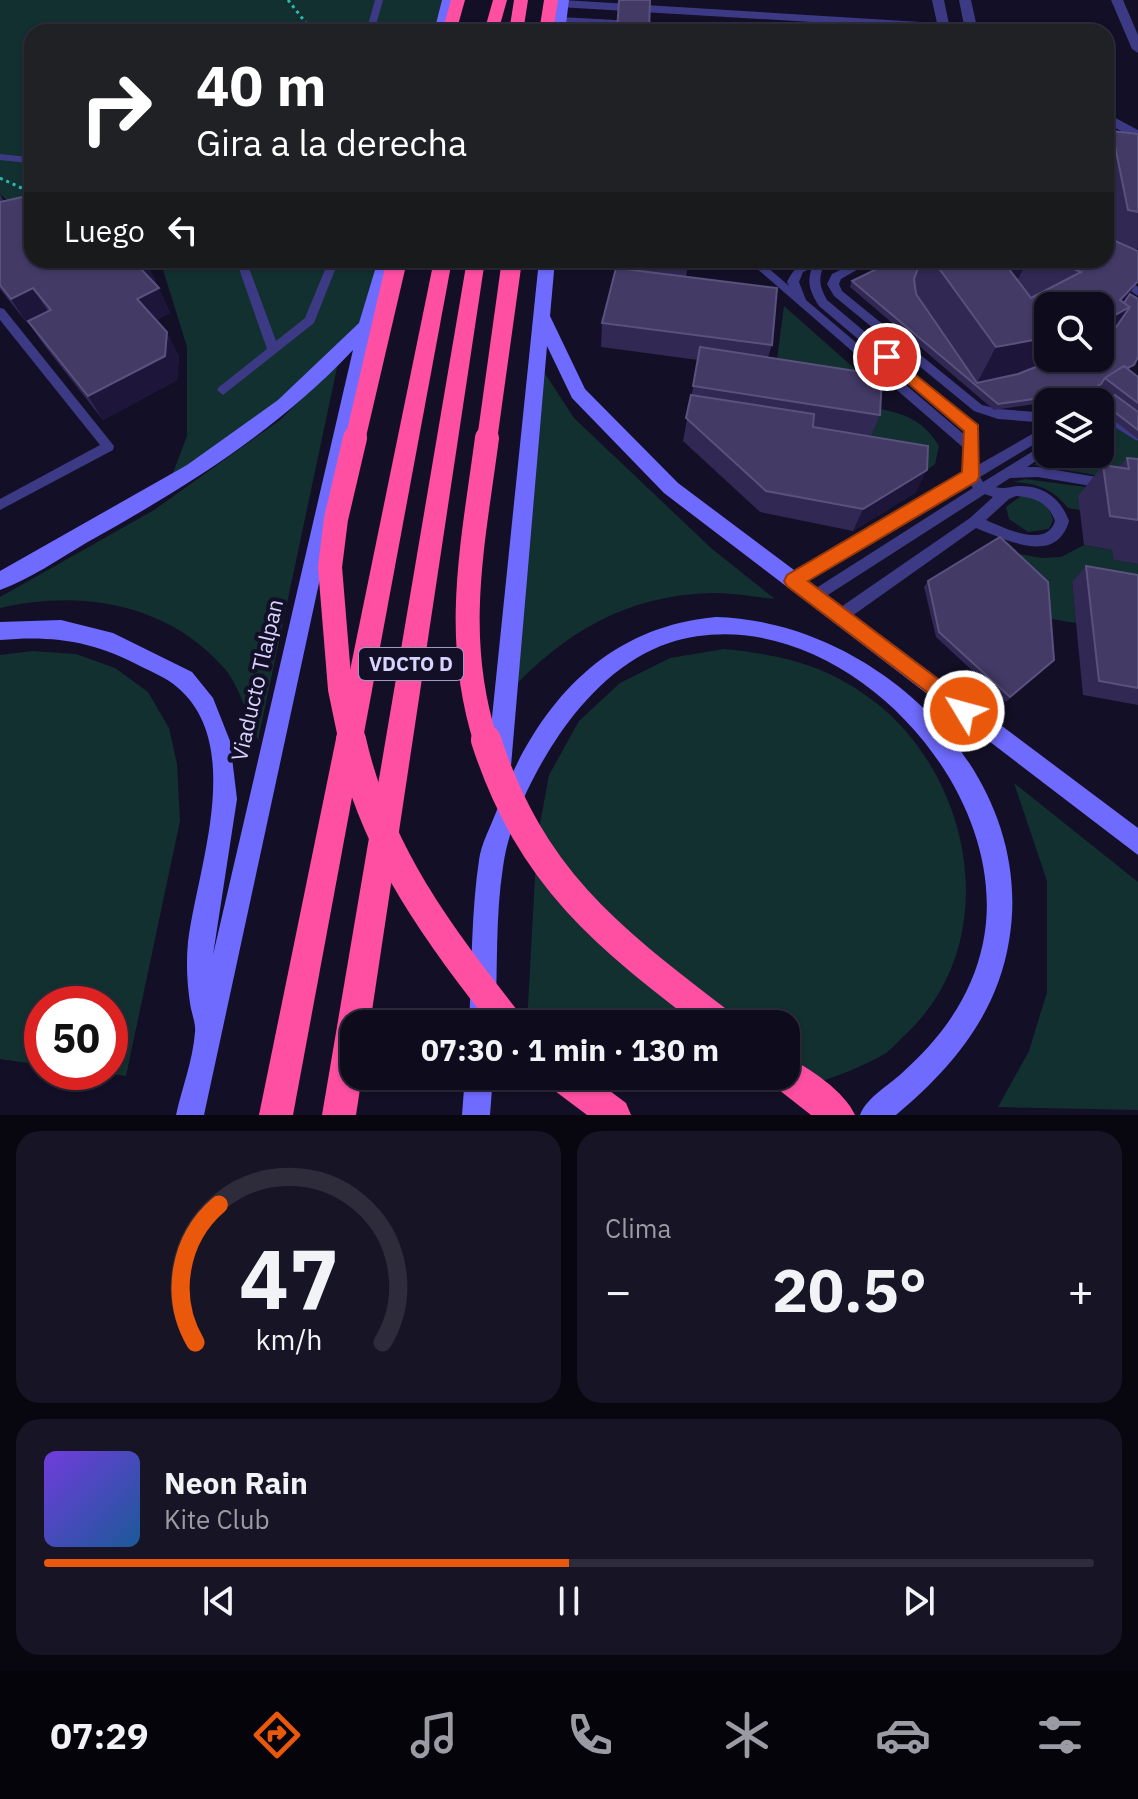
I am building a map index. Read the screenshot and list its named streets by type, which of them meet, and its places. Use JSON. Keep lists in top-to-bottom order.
{
  "streets": {
    "highway": ["VDCTO D"],
    "main road": ["Viaducto Tlalpan"]
  },
  "page": {
    "turn": ["40 m", "Gira a la derecha"],
    "then": "Luego",
    "limit": "50",
    "trip": "07:30 · 1 min · 130 m",
    "tile": "Clima",
    "heat": ["−", "20.5°", "+"],
    "song": ["Neon Rain", "Kite Club"],
    "tabs": "07:29",
    "gauge": ["47", "km/h"]
  }
}
